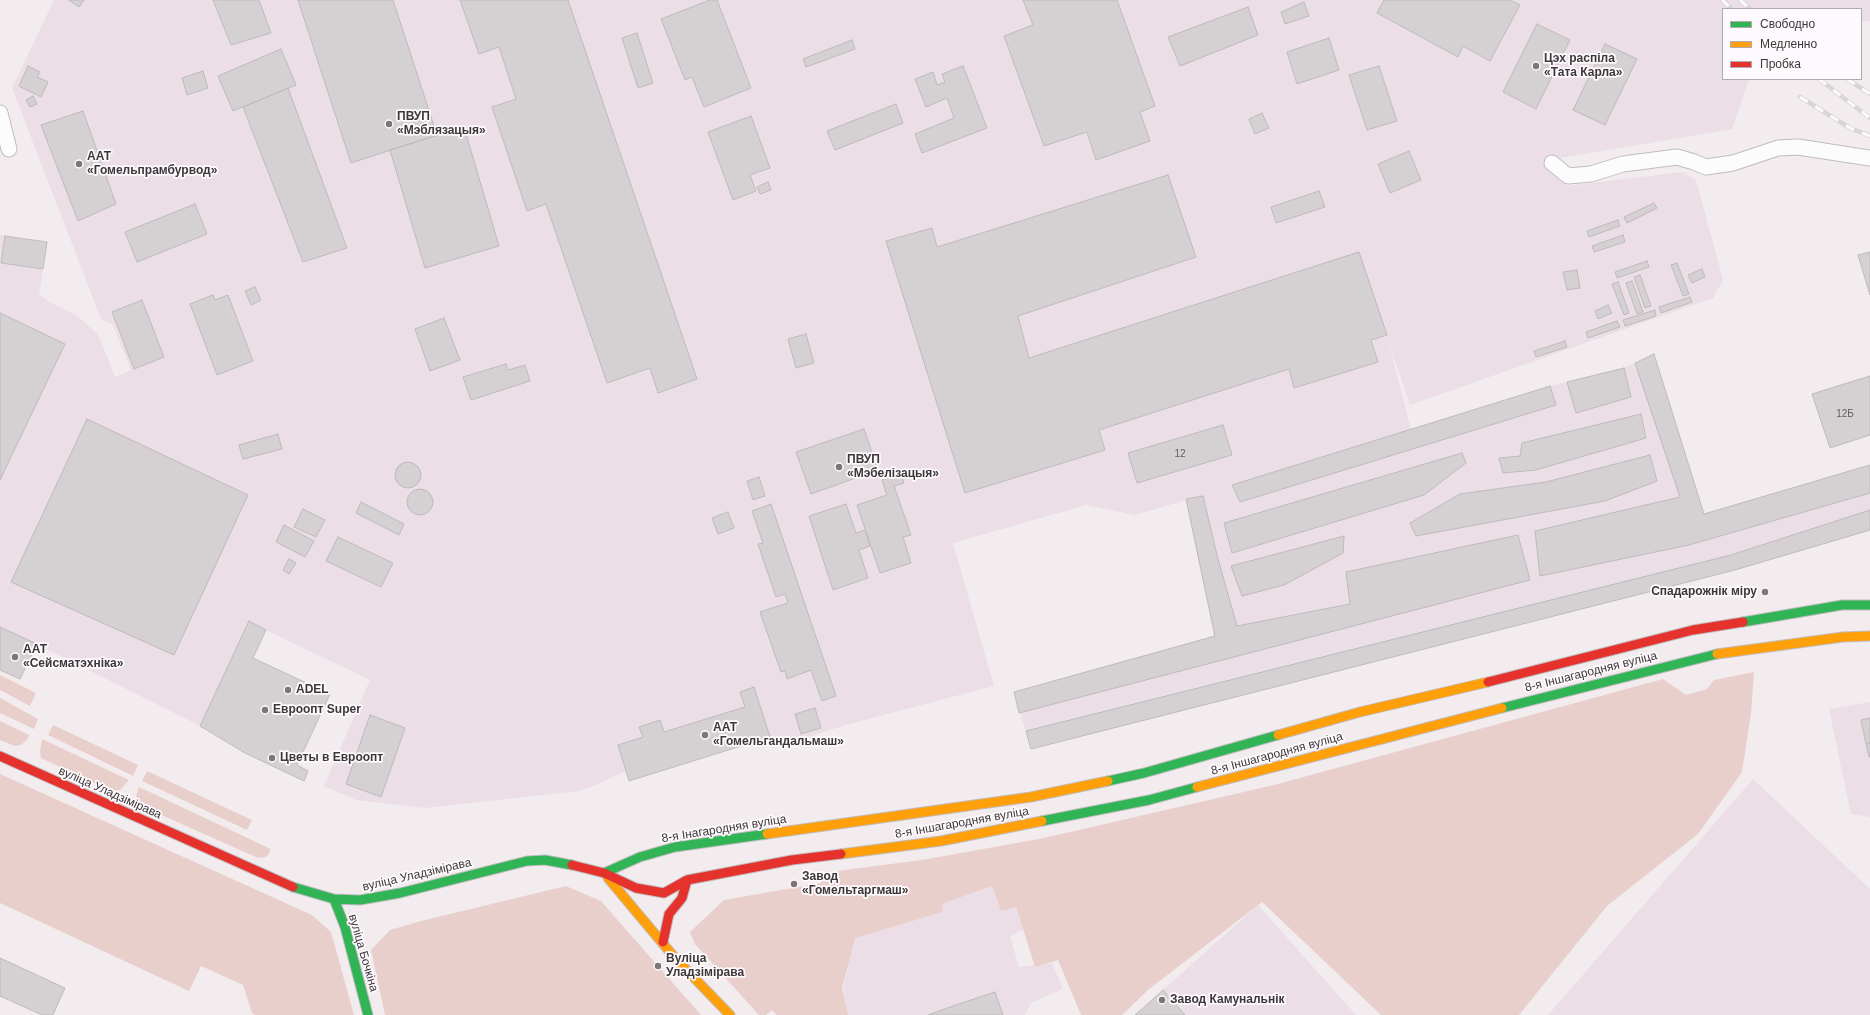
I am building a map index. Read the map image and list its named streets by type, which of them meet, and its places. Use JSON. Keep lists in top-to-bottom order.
{
  "streets": {
    "main road": [
      "8-я Іншагародняя вуліца",
      "вуліца Уладзімірава",
      "8-я Інагародняя вуліца",
      "вуліца Бочкіна"
    ]
  },
  "crossings": [
    ["8-я Іншагародняя вуліца", "8-я Інагародняя вуліца"],
    ["вуліца Уладзімірава", "8-я Інагародняя вуліца"],
    ["вуліца Уладзімірава", "вуліца Бочкіна"]
  ],
  "places": [
    "Цэх распіла «Тата Карла»",
    "ПВУП «Мэблязацыя»",
    "ААТ «Гомельпрамбурвод»",
    "ПВУП «Мэбелізацыя»",
    "Спадарожнік міру",
    "ААТ «Сейсматэхніка»",
    "ADEL",
    "Евроопт Super",
    "ААТ «Гомельгандальмаш»",
    "Цветы в Евроопт",
    "Завод «Гомельтаргмаш»",
    "Вуліца Уладзімірава",
    "Завод Камунальнік"
  ],
  "house_numbers": ["12Б", "12"],
  "legend": ["Свободно", "Медленно", "Пробка"]
}
